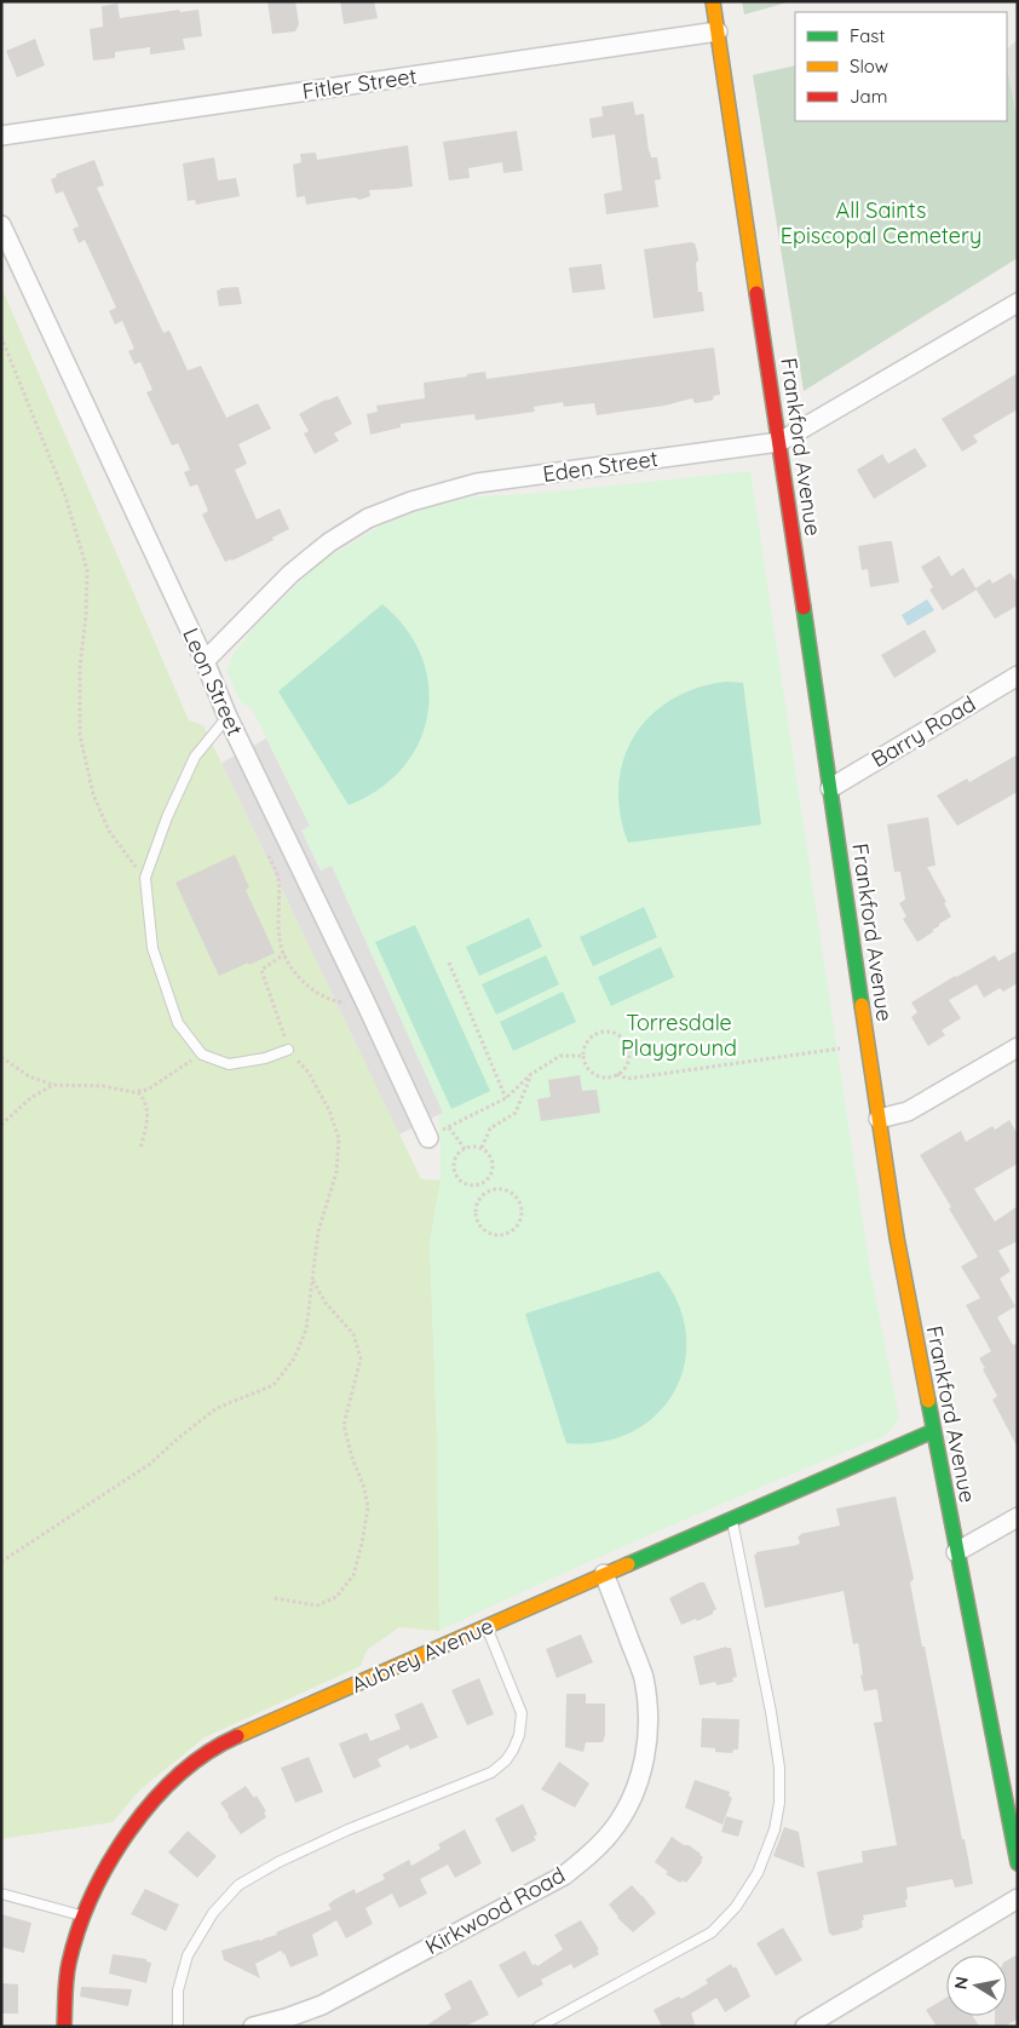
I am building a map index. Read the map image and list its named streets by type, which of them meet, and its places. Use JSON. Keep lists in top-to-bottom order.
{
  "streets": {
    "main road": ["Frankford Avenue", "Aubrey Avenue"],
    "street": [
      "Fitler Street",
      "Eden Street",
      "Leon Street",
      "Barry Road",
      "Kirkwood Road"
    ]
  },
  "crossings": [
    ["Fitler Street", "Frankford Avenue"],
    ["Frankford Avenue", "Eden Street"],
    ["Frankford Avenue", "Barry Road"],
    ["Frankford Avenue", "Aubrey Avenue"],
    ["Eden Street", "Leon Street"],
    ["Aubrey Avenue", "Kirkwood Road"]
  ],
  "parks": ["All Saints Episcopal Cemetery", "Torresdale Playground"],
  "legend": ["Fast", "Slow", "Jam"],
  "north": "left"
}
